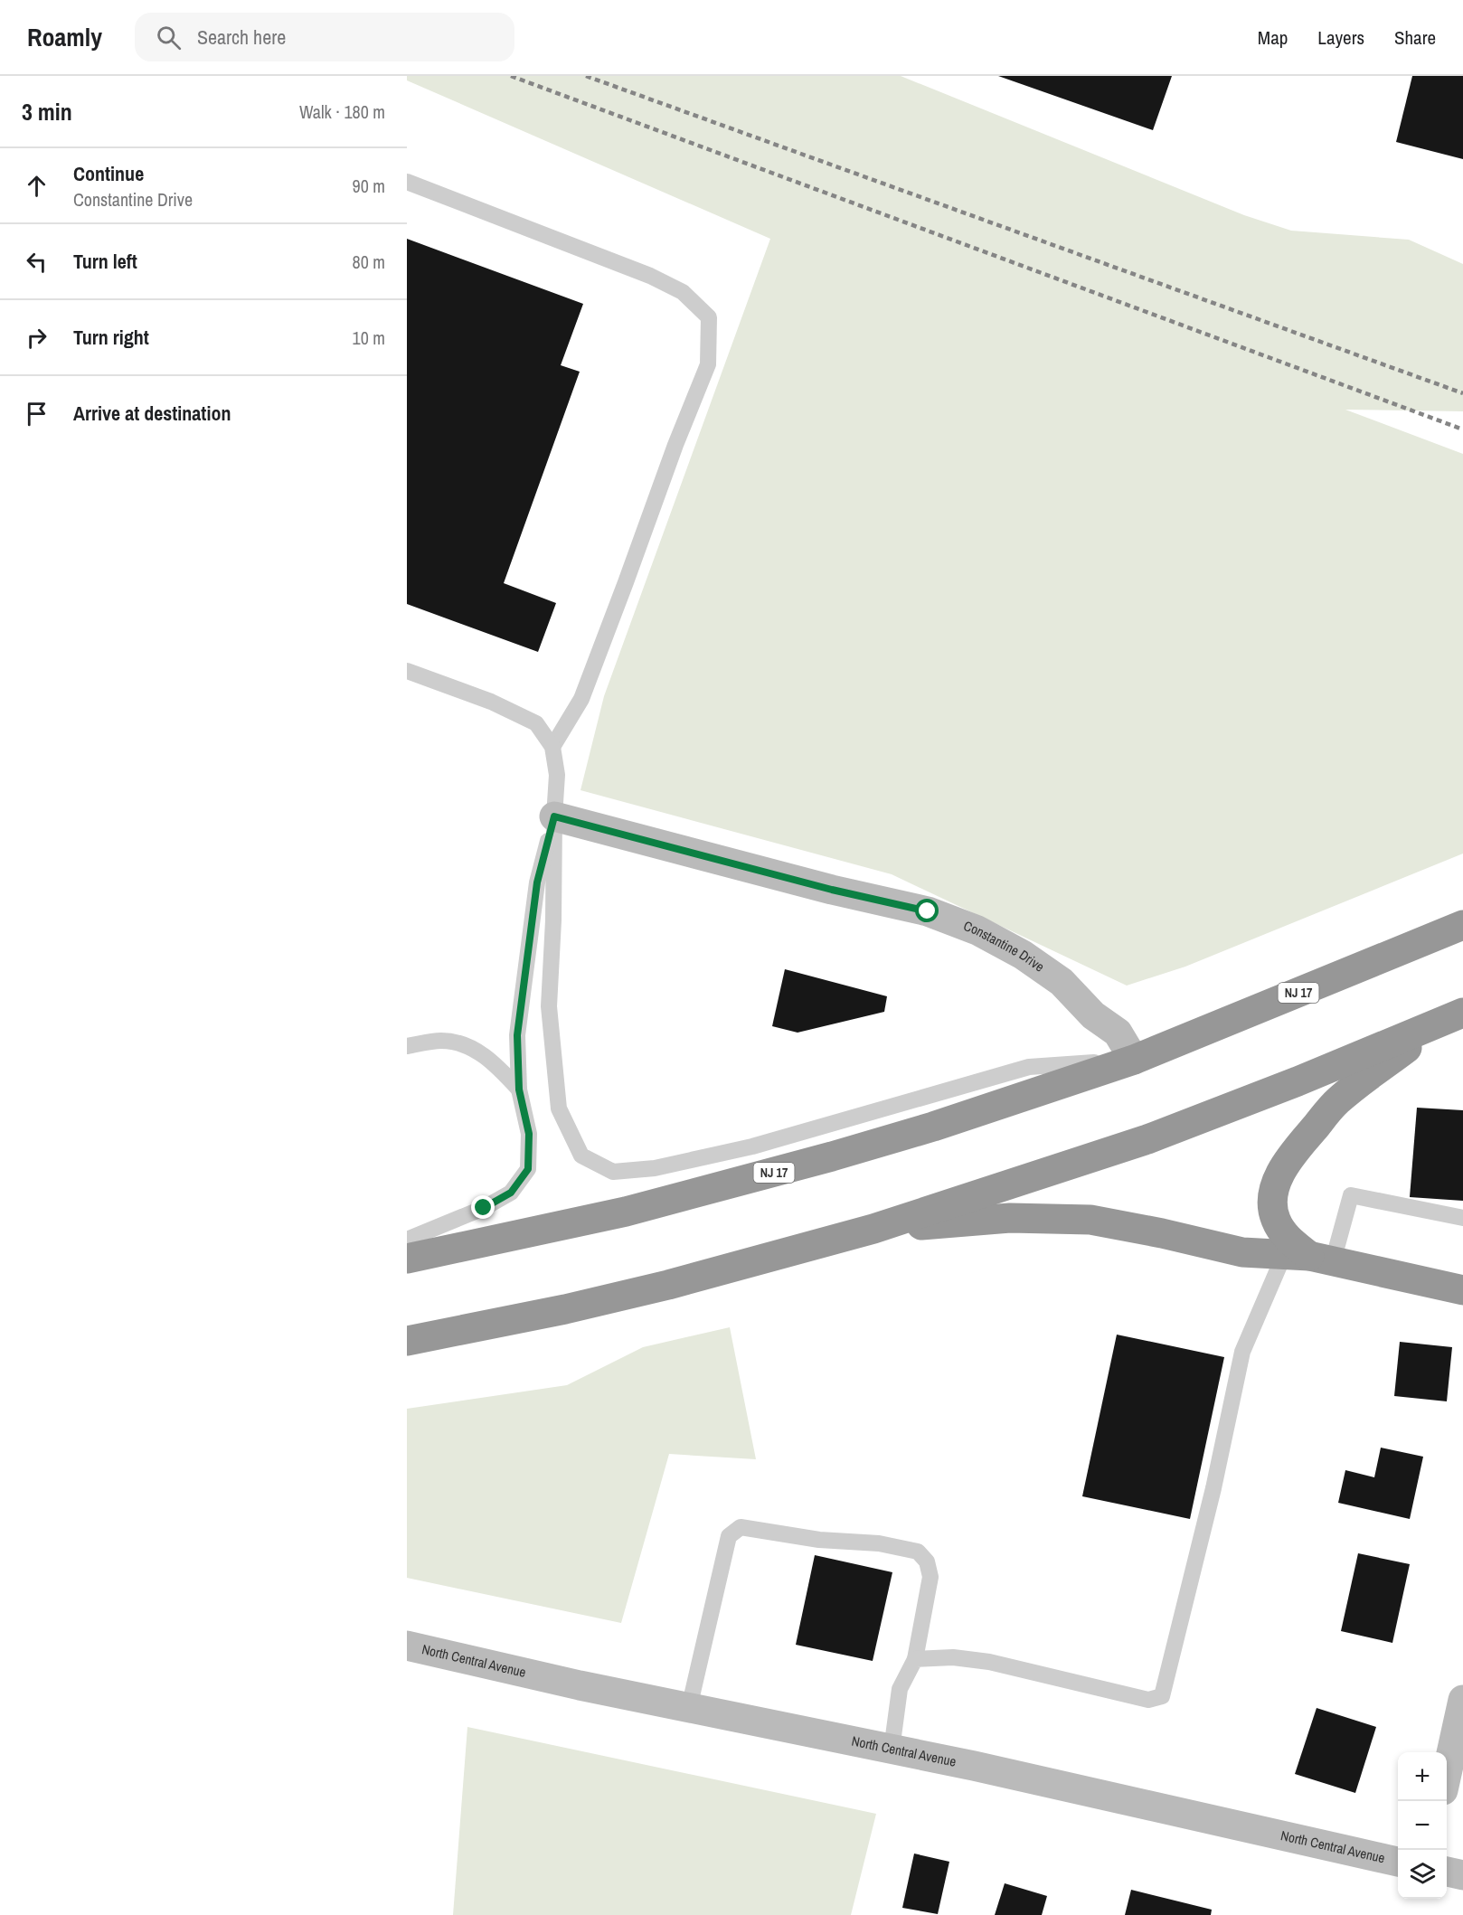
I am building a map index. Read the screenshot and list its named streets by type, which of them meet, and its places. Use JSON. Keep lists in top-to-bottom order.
{
  "streets": {
    "highway": ["NJ 17"],
    "main road": ["Constantine Drive", "North Central Avenue"]
  },
  "crossings": [
    ["Constantine Drive", "NJ 17"]
  ],
  "page": {
    "header": "Roamly",
    "search": "Search here",
    "nav": ["Map", "Layers", "Share"],
    "heading": ["3 min", "Walk · 180 m"],
    "list": [
      ["Continue", "Constantine Drive", "90 m"],
      ["Turn left", "80 m"],
      ["Turn right", "10 m"],
      "Arrive at destination"
    ],
    "map_buttons": ["+", "−"]
  }
}
